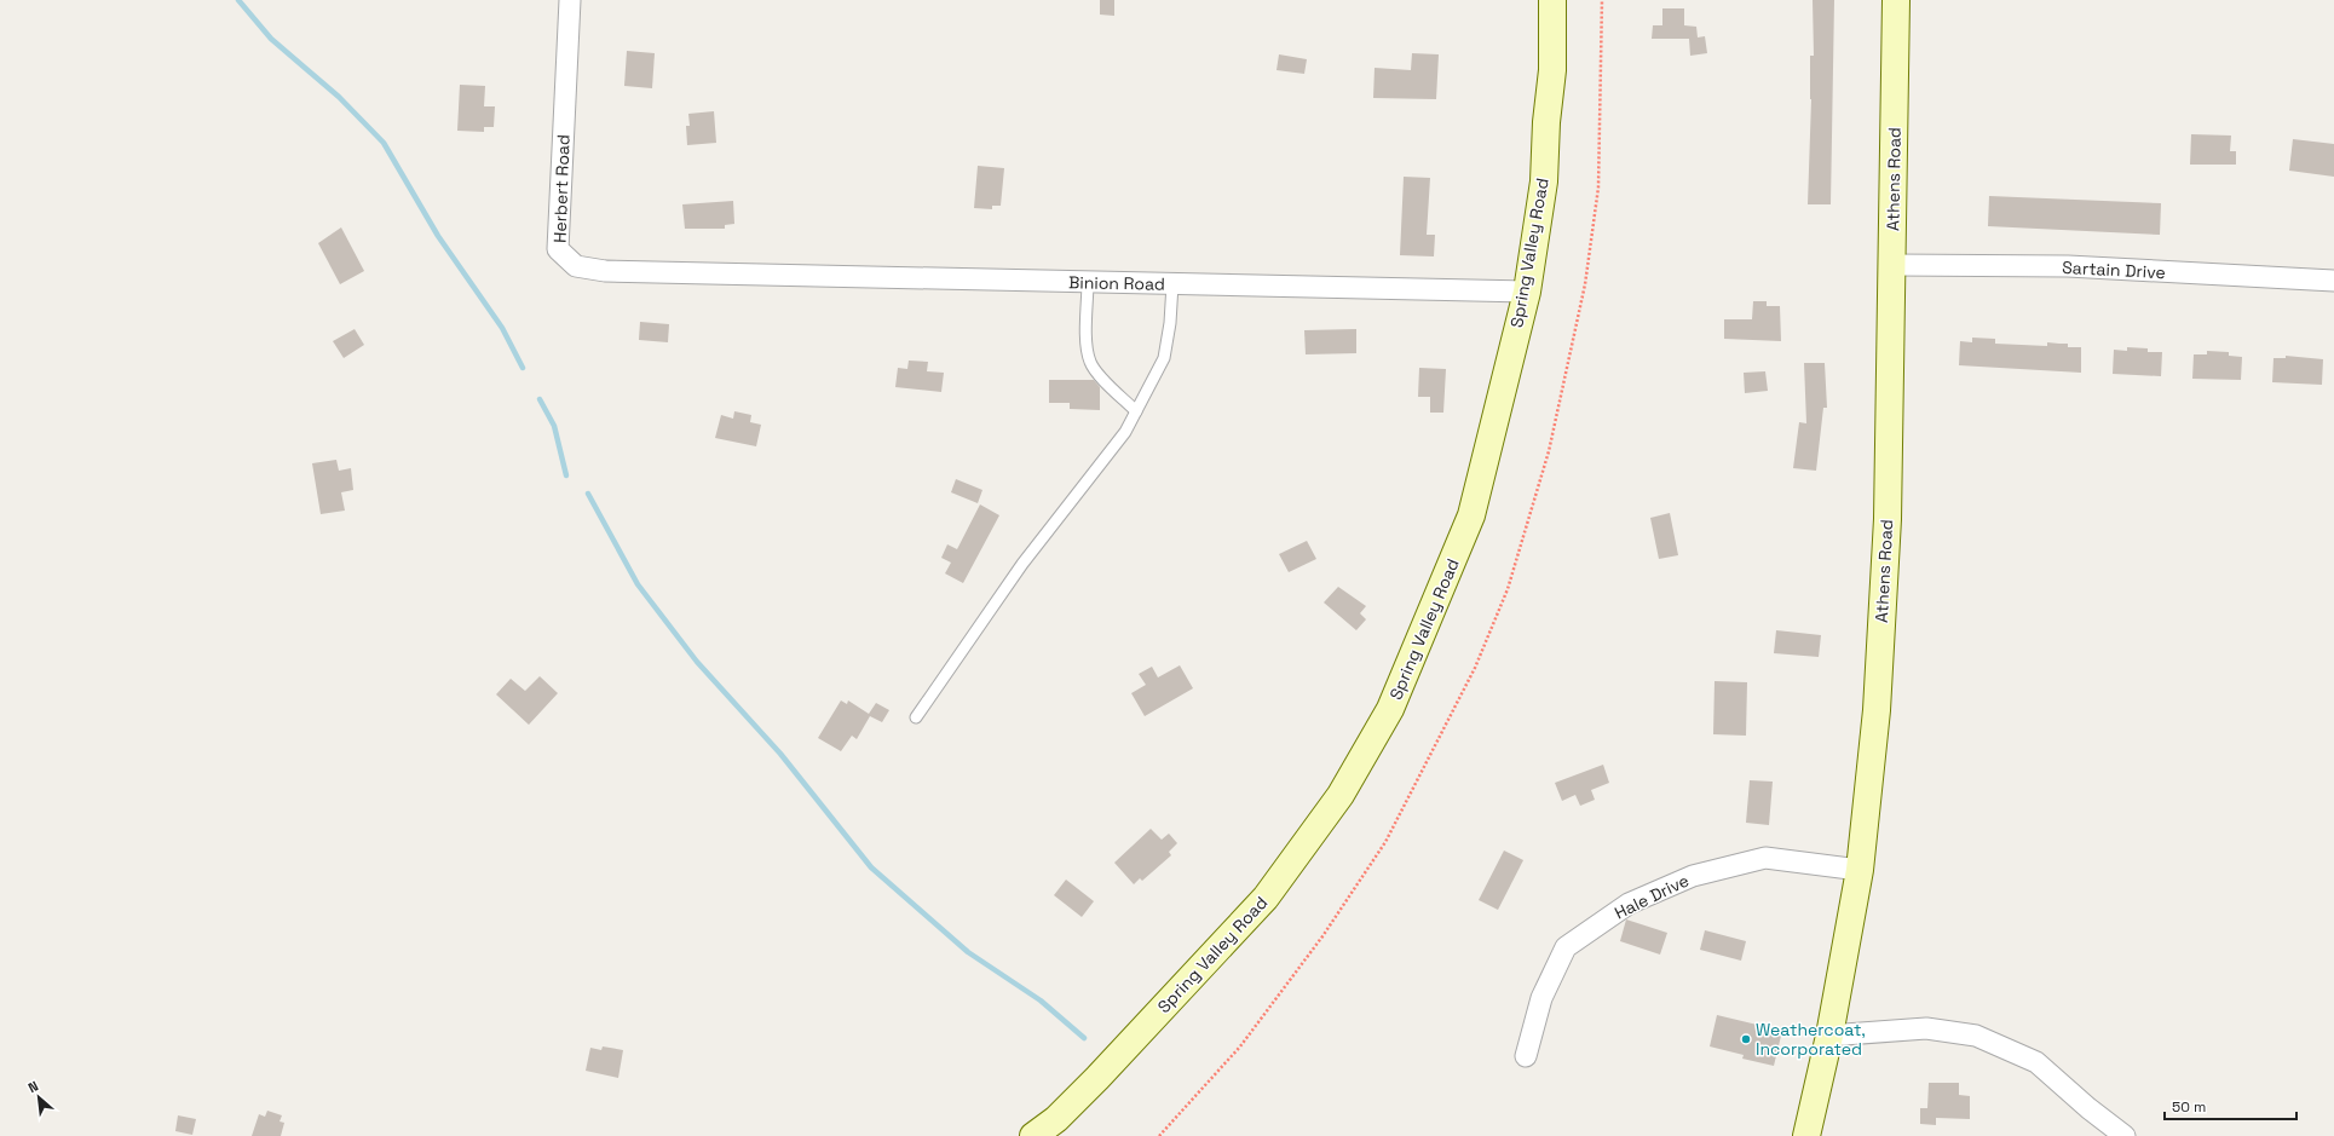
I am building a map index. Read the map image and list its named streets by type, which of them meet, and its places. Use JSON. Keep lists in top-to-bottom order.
{
  "streets": {
    "street": [
      "Athens Road",
      "Herbert Road",
      "Spring Valley Road",
      "Sartain Drive",
      "Binion Road",
      "Hale Drive"
    ]
  },
  "crossings": [
    ["Athens Road", "Sartain Drive"],
    ["Athens Road", "Hale Drive"],
    ["Herbert Road", "Binion Road"],
    ["Spring Valley Road", "Binion Road"]
  ],
  "places": ["Weathercoat, Incorporated"],
  "scale_bar": "50 m",
  "north": "top left"
}
